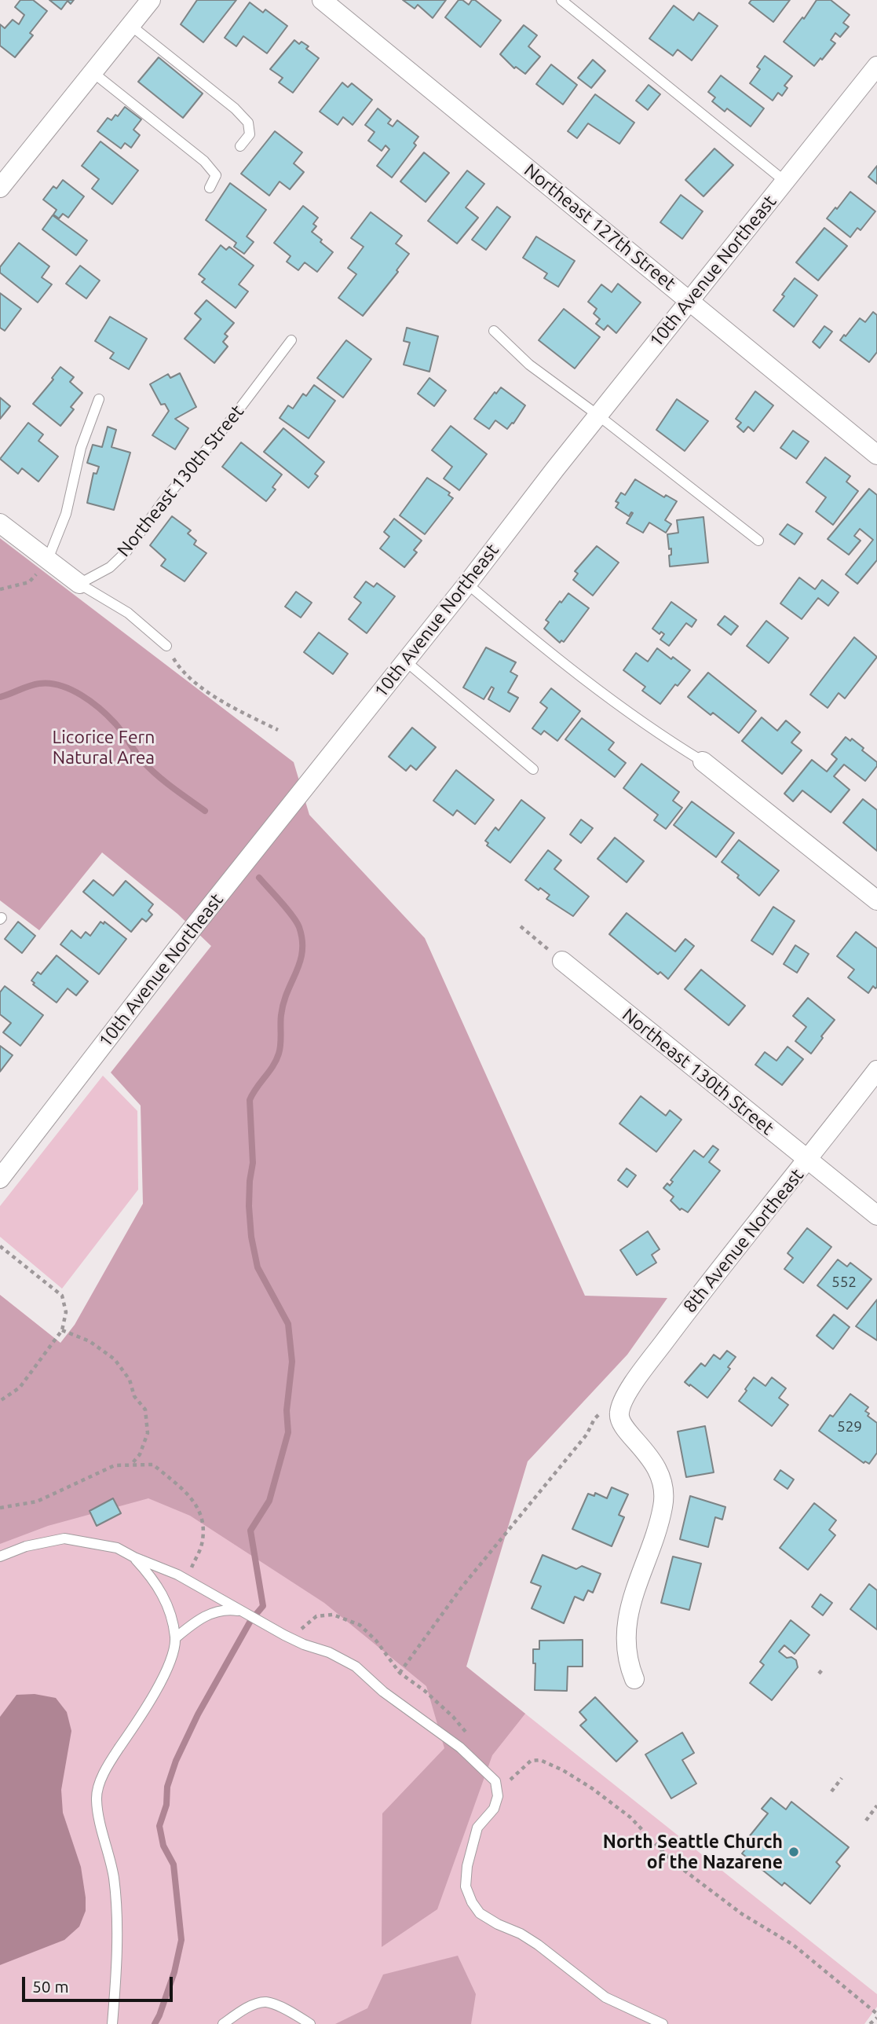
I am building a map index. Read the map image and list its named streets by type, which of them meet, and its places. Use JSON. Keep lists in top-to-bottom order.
{
  "streets": {
    "street": [
      "Northeast 127th Street",
      "10th Avenue Northeast",
      "Northeast 130th Street",
      "8th Avenue Northeast"
    ]
  },
  "crossings": [
    ["Northeast 127th Street", "10th Avenue Northeast"],
    ["Northeast 130th Street", "8th Avenue Northeast"]
  ],
  "parks": ["Licorice Fern Natural Area"],
  "places": ["North Seattle Church of the Nazarene"],
  "house_numbers": ["552", "529"],
  "scale_bar": "50 m"
}
